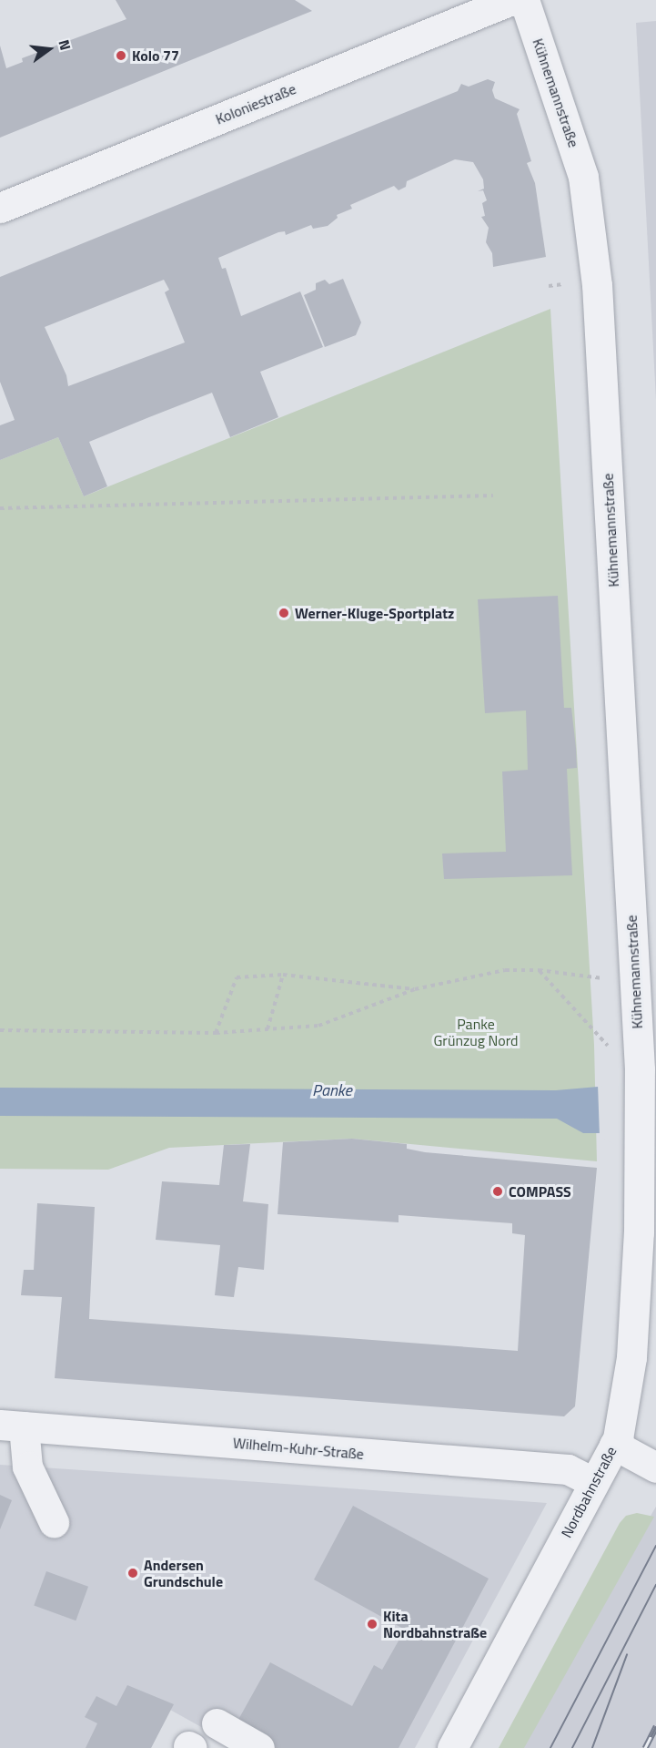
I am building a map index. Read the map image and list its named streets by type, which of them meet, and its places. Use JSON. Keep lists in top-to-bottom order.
{
  "streets": {
    "street": [
      "Kühnemannstraße",
      "Koloniestraße",
      "Wilhelm-Kuhr-Straße",
      "Nordbahnstraße"
    ]
  },
  "crossings": [
    ["Kühnemannstraße", "Nordbahnstraße"],
    ["Wilhelm-Kuhr-Straße", "Nordbahnstraße"]
  ],
  "water": ["Panke"],
  "parks": ["Panke Grünzug Nord"],
  "places": [
    "Kolo 77",
    "Werner-Kluge-Sportplatz",
    "COMPASS",
    "Andersen Grundschule",
    "Kita Nordbahnstraße"
  ],
  "north": "right"
}
